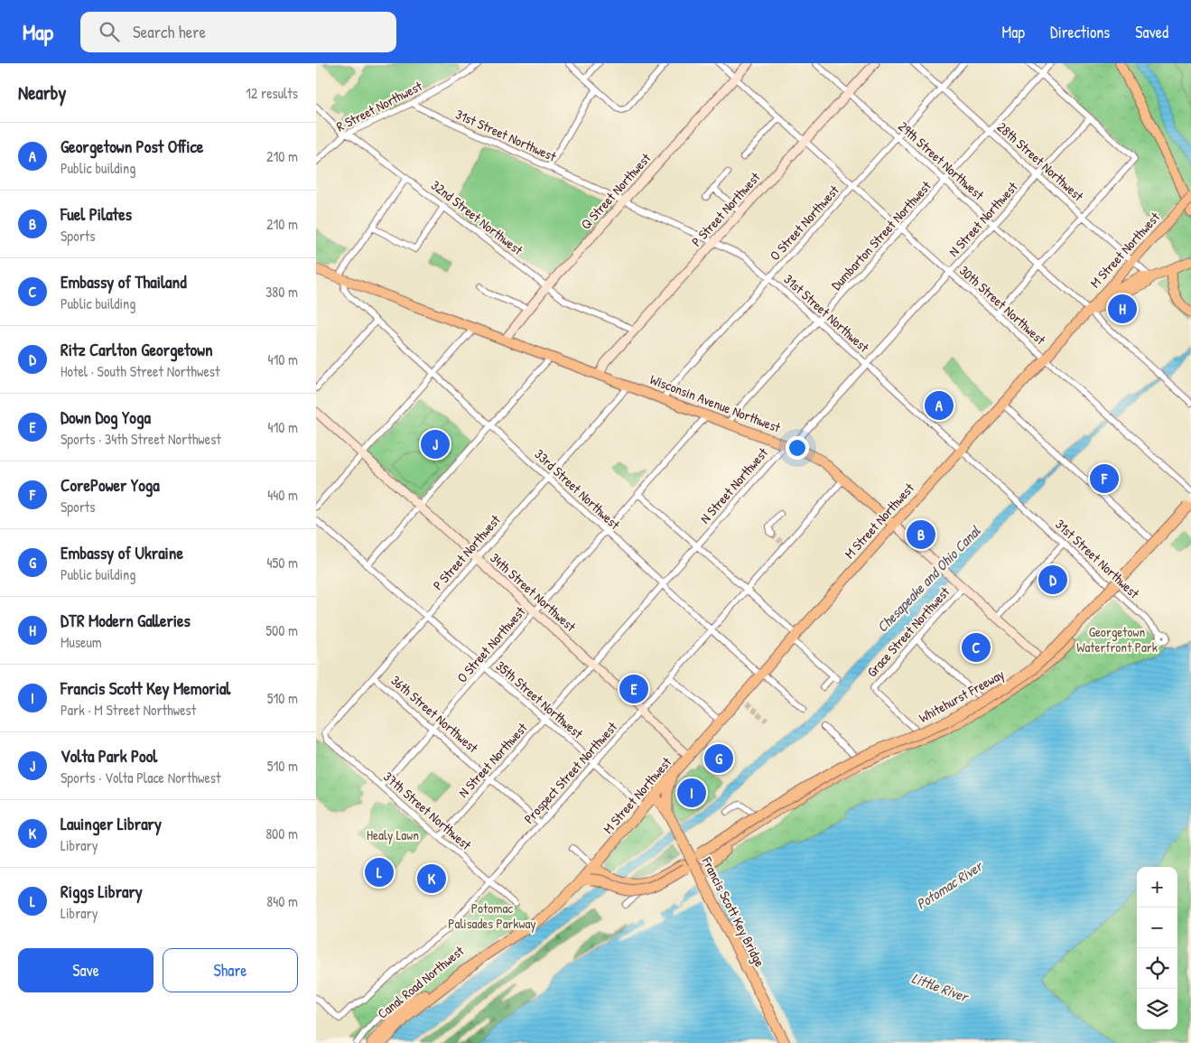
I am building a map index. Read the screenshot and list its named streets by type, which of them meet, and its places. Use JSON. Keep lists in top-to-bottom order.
{
  "streets": {
    "highway": [
      "M Street Northwest",
      "Whitehurst Freeway",
      "Francis Scott Key Bridge",
      "Canal Road Northwest"
    ],
    "main road": ["Wisconsin Avenue Northwest"],
    "street": [
      "R Street Northwest",
      "31st Street Northwest",
      "29th Street Northwest",
      "28th Street Northwest",
      "Q Street Northwest",
      "P Street Northwest",
      "32nd Street Northwest",
      "N Street Northwest",
      "O Street Northwest",
      "Dumbarton Street Northwest",
      "30th Street Northwest",
      "33rd Street Northwest",
      "34th Street Northwest",
      "Grace Street Northwest",
      "35th Street Northwest",
      "36th Street Northwest",
      "Prospect Street Northwest",
      "37th Street Northwest"
    ]
  },
  "crossings": [
    ["R Street Northwest", "31st Street Northwest"],
    ["R Street Northwest", "32nd Street Northwest"],
    ["31st Street Northwest", "Q Street Northwest"],
    ["31st Street Northwest", "P Street Northwest"],
    ["31st Street Northwest", "N Street Northwest"],
    ["31st Street Northwest", "O Street Northwest"],
    ["31st Street Northwest", "Dumbarton Street Northwest"],
    ["31st Street Northwest", "M Street Northwest"],
    ["29th Street Northwest", "P Street Northwest"],
    ["29th Street Northwest", "N Street Northwest"],
    ["29th Street Northwest", "O Street Northwest"],
    ["29th Street Northwest", "Dumbarton Street Northwest"],
    ["29th Street Northwest", "M Street Northwest"],
    ["28th Street Northwest", "N Street Northwest"],
    ["28th Street Northwest", "O Street Northwest"],
    ["28th Street Northwest", "Dumbarton Street Northwest"],
    ["28th Street Northwest", "M Street Northwest"],
    ["Q Street Northwest", "32nd Street Northwest"],
    ["Q Street Northwest", "30th Street Northwest"],
    ["Q Street Northwest", "Wisconsin Avenue Northwest"],
    ["P Street Northwest", "32nd Street Northwest"],
    ["P Street Northwest", "30th Street Northwest"],
    ["P Street Northwest", "Wisconsin Avenue Northwest"],
    ["P Street Northwest", "33rd Street Northwest"],
    ["P Street Northwest", "34th Street Northwest"],
    ["P Street Northwest", "35th Street Northwest"],
    ["P Street Northwest", "36th Street Northwest"],
    ["P Street Northwest", "37th Street Northwest"],
    ["N Street Northwest", "30th Street Northwest"],
    ["N Street Northwest", "Wisconsin Avenue Northwest"],
    ["N Street Northwest", "33rd Street Northwest"],
    ["N Street Northwest", "34th Street Northwest"],
    ["N Street Northwest", "35th Street Northwest"],
    ["N Street Northwest", "36th Street Northwest"],
    ["N Street Northwest", "37th Street Northwest"],
    ["O Street Northwest", "30th Street Northwest"],
    ["O Street Northwest", "Wisconsin Avenue Northwest"],
    ["O Street Northwest", "33rd Street Northwest"],
    ["O Street Northwest", "34th Street Northwest"],
    ["O Street Northwest", "35th Street Northwest"],
    ["O Street Northwest", "36th Street Northwest"],
    ["O Street Northwest", "37th Street Northwest"],
    ["Dumbarton Street Northwest", "30th Street Northwest"],
    ["Dumbarton Street Northwest", "Wisconsin Avenue Northwest"],
    ["M Street Northwest", "30th Street Northwest"],
    ["M Street Northwest", "Wisconsin Avenue Northwest"],
    ["M Street Northwest", "33rd Street Northwest"],
    ["M Street Northwest", "34th Street Northwest"],
    ["M Street Northwest", "35th Street Northwest"],
    ["M Street Northwest", "Francis Scott Key Bridge"],
    ["M Street Northwest", "Canal Road Northwest"],
    ["Wisconsin Avenue Northwest", "33rd Street Northwest"],
    ["Wisconsin Avenue Northwest", "Grace Street Northwest"],
    ["Wisconsin Avenue Northwest", "Prospect Street Northwest"],
    ["33rd Street Northwest", "Prospect Street Northwest"],
    ["34th Street Northwest", "Prospect Street Northwest"],
    ["35th Street Northwest", "Prospect Street Northwest"],
    ["36th Street Northwest", "Prospect Street Northwest"],
    ["Prospect Street Northwest", "37th Street Northwest"]
  ],
  "water": ["Chesapeake and Ohio Canal", "Potomac River", "Little River"],
  "parks": ["Georgetown Waterfront Park", "Healy Lawn", "Potomac Palisades Parkway"],
  "page": {
    "header": "Map",
    "search": "Search here",
    "nav": ["Map", "Directions", "Saved"],
    "heading": ["Nearby", "12 results"],
    "list": [
      {
        "mark": "A",
        "name": "Georgetown Post Office",
        "note": "Public building",
        "value": "210 m"
      },
      {
        "mark": "B",
        "name": "Fuel Pilates",
        "note": "Sports",
        "value": "210 m"
      },
      {
        "mark": "C",
        "name": "Embassy of Thailand",
        "note": "Public building",
        "value": "380 m"
      },
      {
        "mark": "D",
        "name": "Ritz Carlton Georgetown",
        "note": "Hotel · South Street Northwest",
        "value": "410 m"
      },
      {
        "mark": "E",
        "name": "Down Dog Yoga",
        "note": "Sports · 34th Street Northwest",
        "value": "410 m"
      },
      {
        "mark": "F",
        "name": "CorePower Yoga",
        "note": "Sports",
        "value": "440 m"
      },
      {
        "mark": "G",
        "name": "Embassy of Ukraine",
        "note": "Public building",
        "value": "450 m"
      },
      {
        "mark": "H",
        "name": "DTR Modern Galleries",
        "note": "Museum",
        "value": "500 m"
      },
      {
        "mark": "I",
        "name": "Francis Scott Key Memorial",
        "note": "Park · M Street Northwest",
        "value": "510 m"
      },
      {
        "mark": "J",
        "name": "Volta Park Pool",
        "note": "Sports · Volta Place Northwest",
        "value": "510 m"
      },
      {
        "mark": "K",
        "name": "Lauinger Library",
        "note": "Library",
        "value": "800 m"
      },
      {
        "mark": "L",
        "name": "Riggs Library",
        "note": "Library",
        "value": "840 m"
      }
    ],
    "pins": [
      "H",
      "A",
      "J",
      "F",
      "B",
      "D",
      "C",
      "E",
      "G",
      "I",
      "L",
      "K"
    ],
    "map_buttons": ["+", "−"],
    "buttons": ["Save", "Share"]
  }
}
